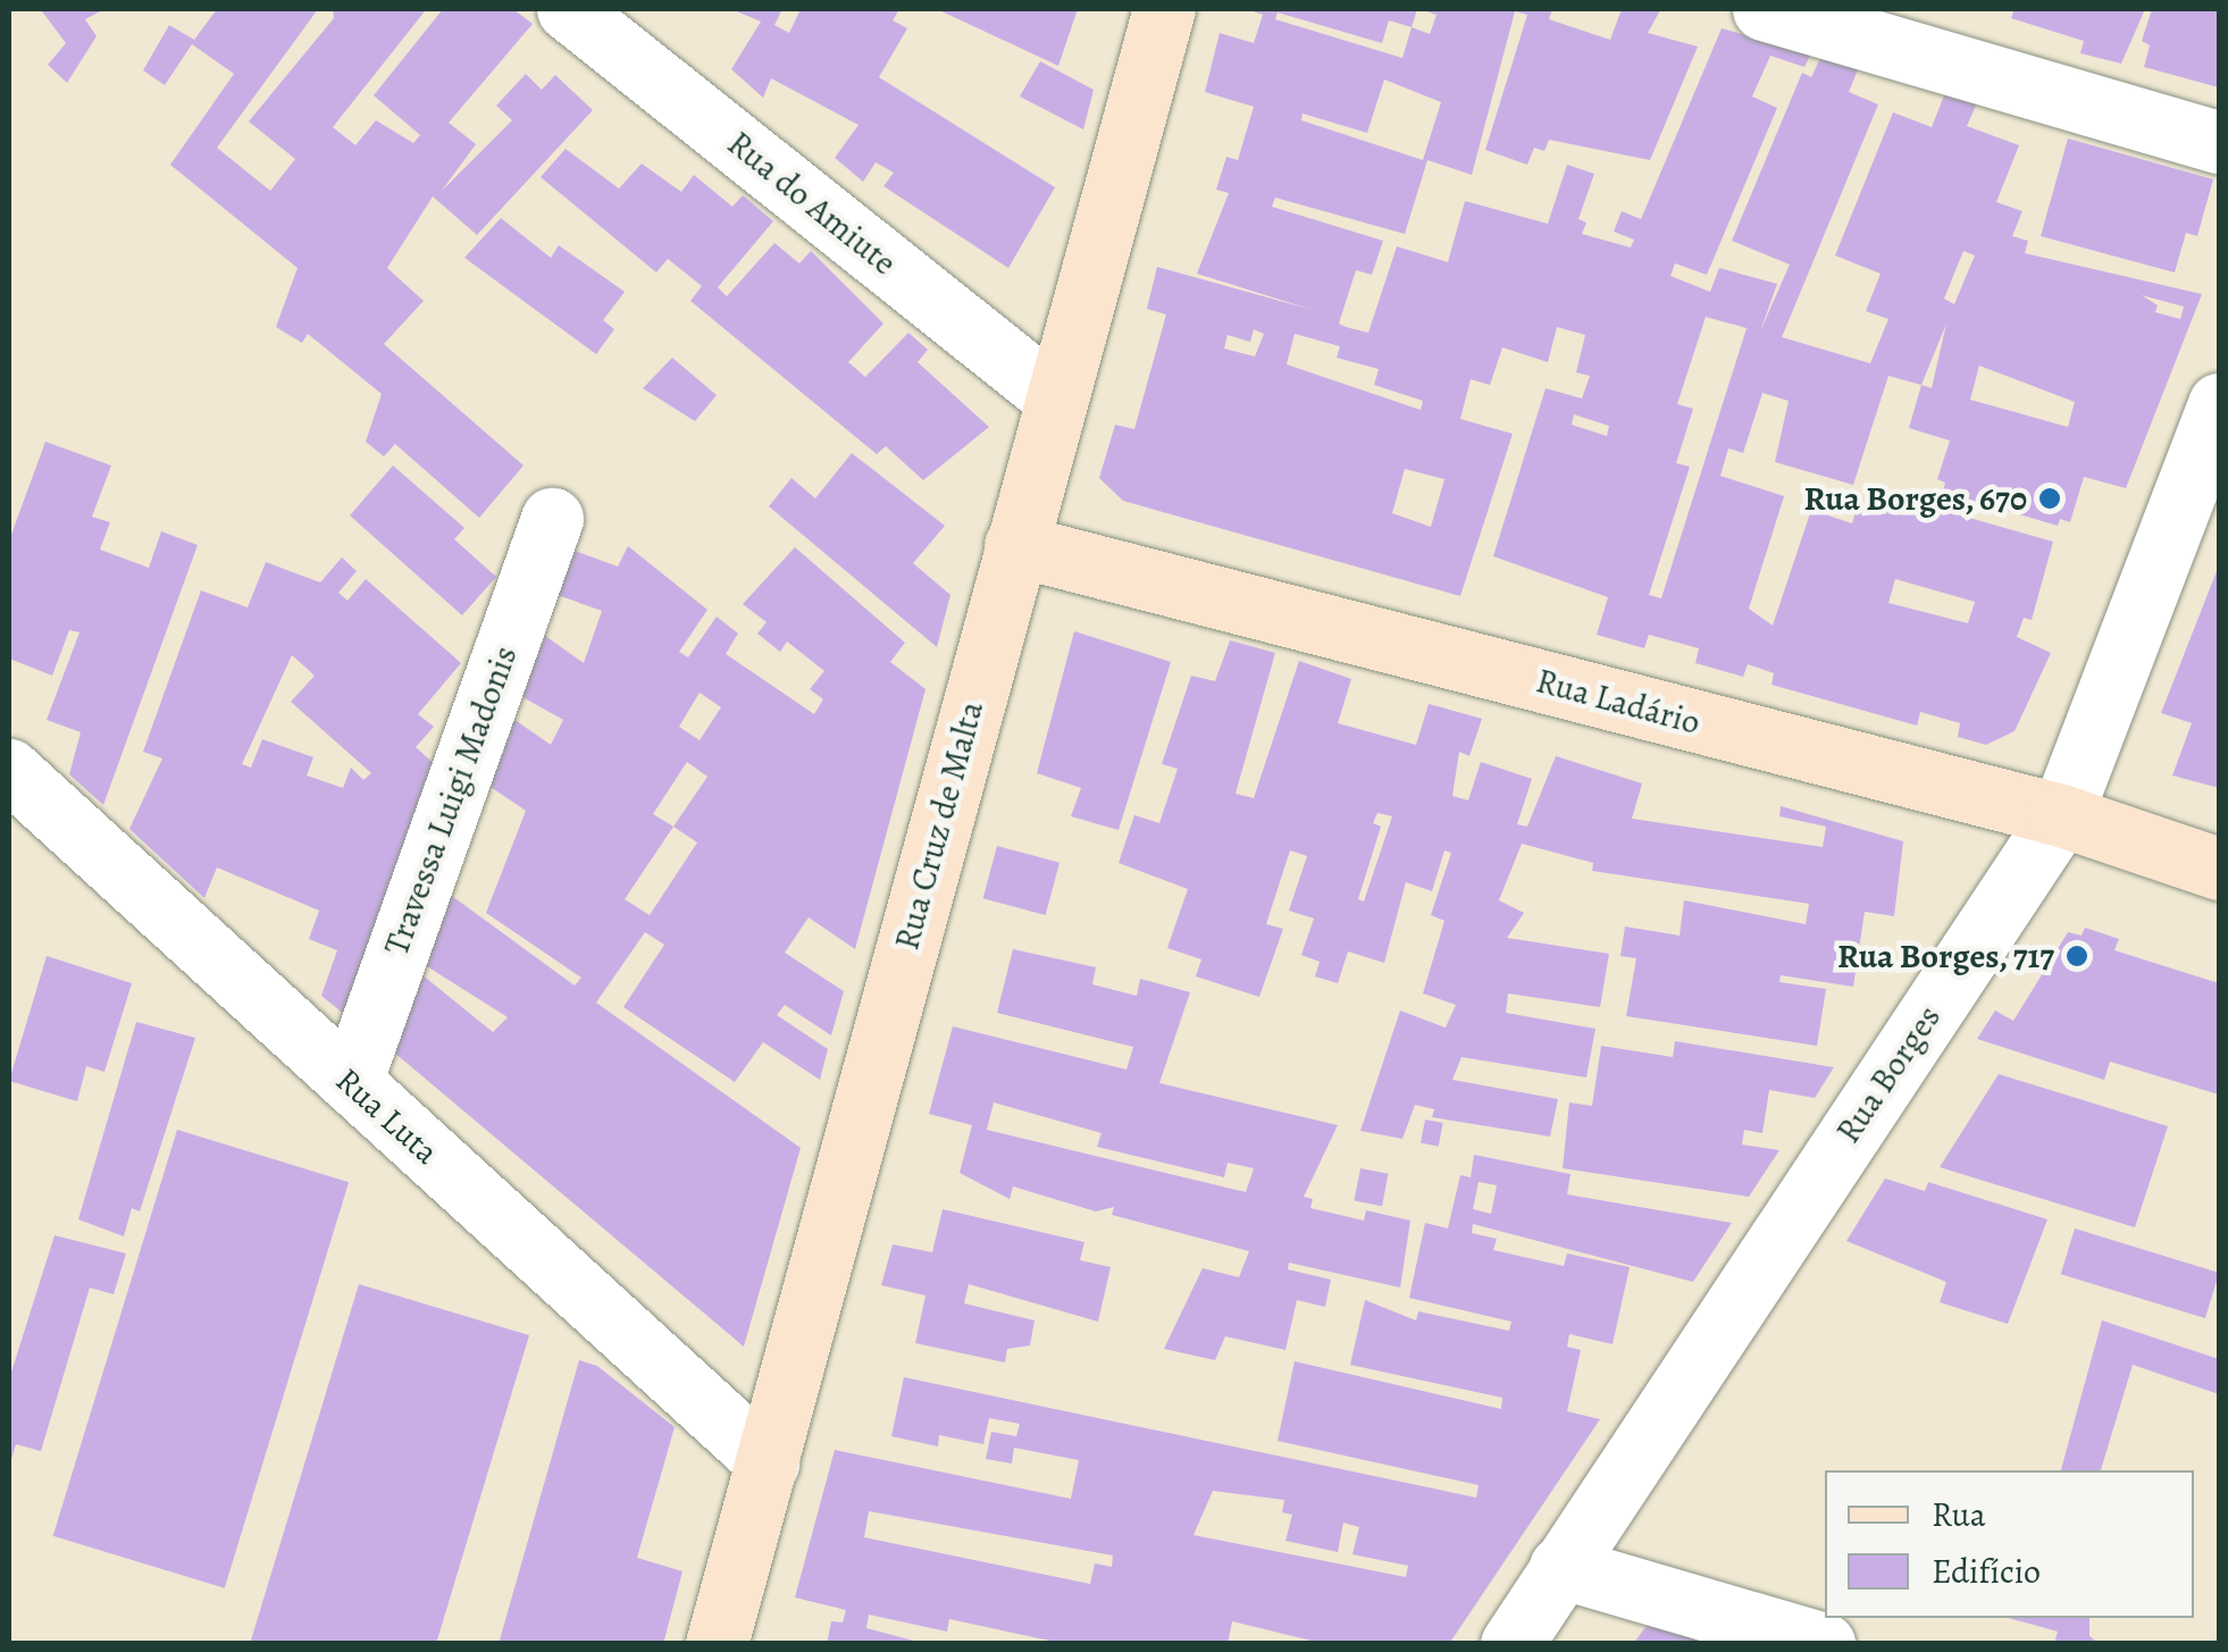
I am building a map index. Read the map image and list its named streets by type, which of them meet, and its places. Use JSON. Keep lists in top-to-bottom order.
{
  "streets": {
    "street": [
      "Rua do Amiute",
      "Rua Ladário",
      "Travessa Luigi Madonis",
      "Rua Cruz de Malta",
      "Rua Borges",
      "Rua Luta"
    ]
  },
  "crossings": [
    ["Rua do Amiute", "Rua Cruz de Malta"],
    ["Rua Ladário", "Rua Cruz de Malta"],
    ["Rua Ladário", "Rua Borges"],
    ["Travessa Luigi Madonis", "Rua Luta"],
    ["Rua Cruz de Malta", "Rua Luta"]
  ],
  "places": ["Rua Borges, 670", "Rua Borges, 717"],
  "legend": ["Rua", "Edifício"]
}
